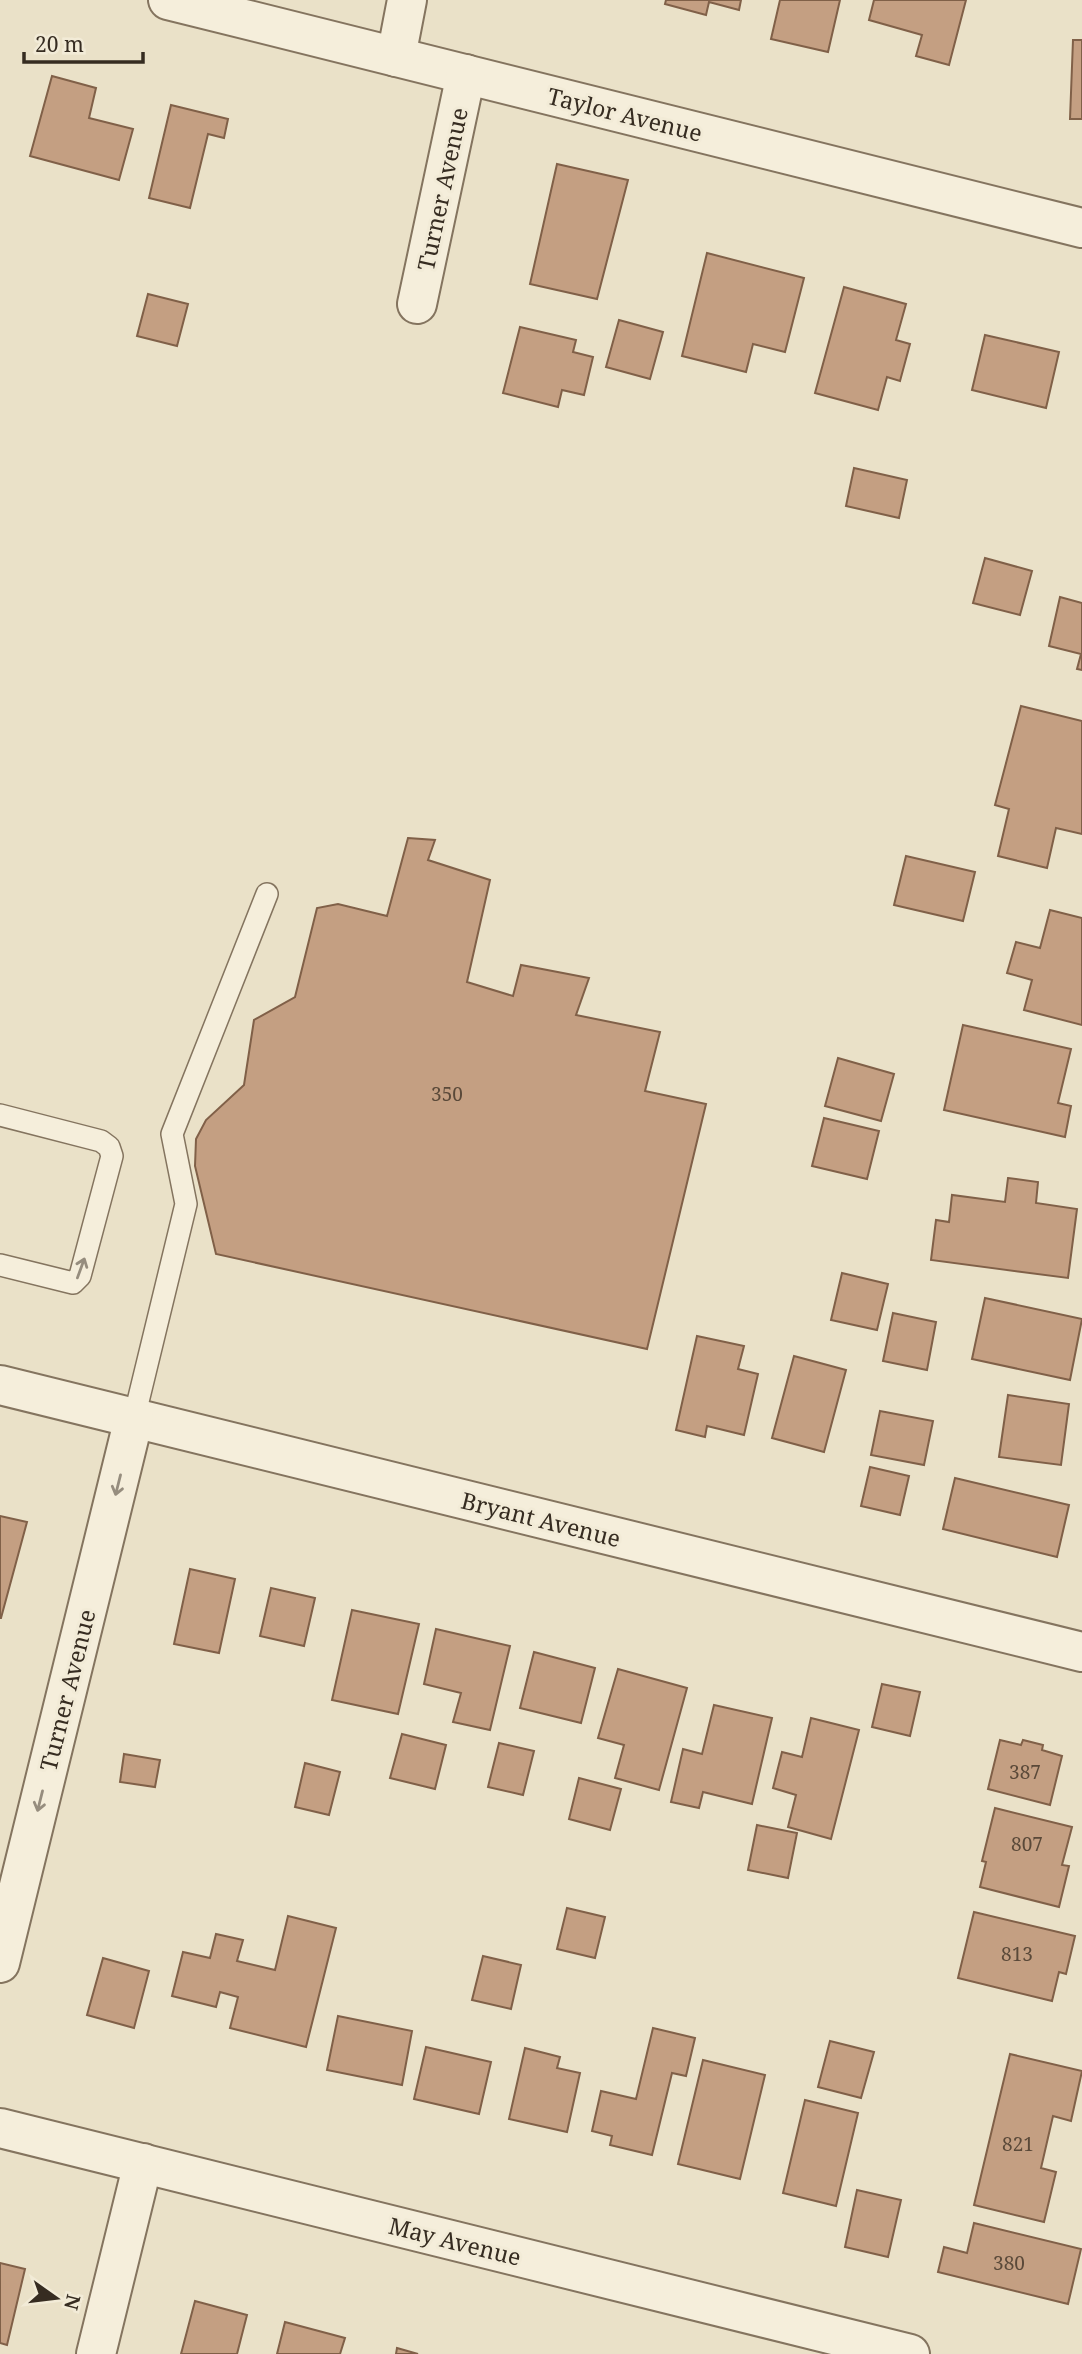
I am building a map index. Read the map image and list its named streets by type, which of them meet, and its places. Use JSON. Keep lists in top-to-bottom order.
{
  "streets": {
    "street": [
      "Taylor Avenue",
      "Turner Avenue",
      "Bryant Avenue",
      "May Avenue"
    ]
  },
  "crossings": [
    ["Taylor Avenue", "Turner Avenue"],
    ["Turner Avenue", "Bryant Avenue"]
  ],
  "one_way": ["Turner Avenue"],
  "house_numbers": [
    "350",
    "387",
    "807",
    "813",
    "821",
    "380"
  ],
  "scale_bar": "20 m",
  "north": "right"
}
